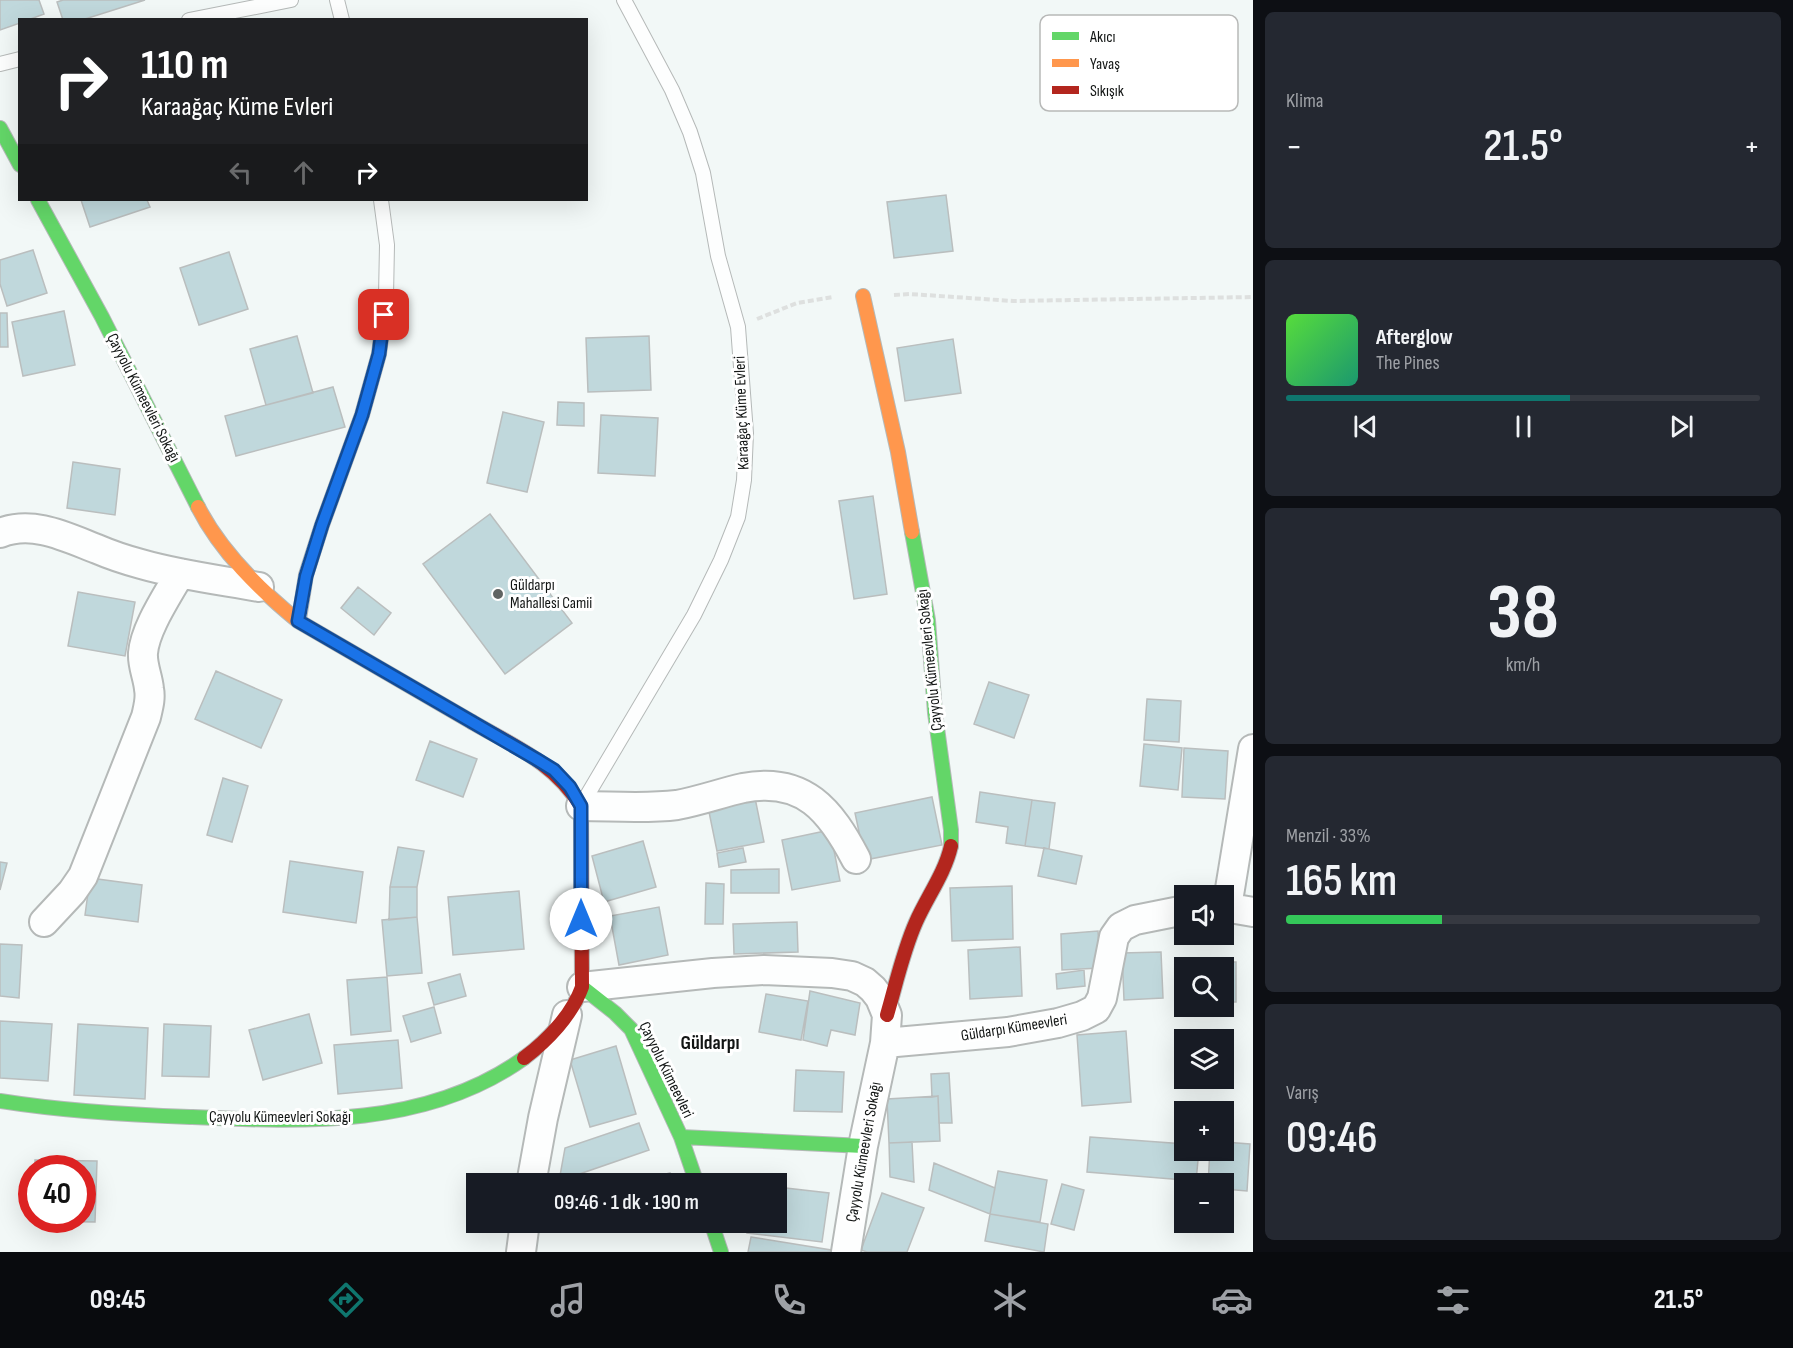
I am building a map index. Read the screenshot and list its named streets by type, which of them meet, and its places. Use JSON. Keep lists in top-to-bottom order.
{
  "streets": {
    "street": ["Çayyolu Kümeevleri Sokağı", "Güldarpı Kümeevleri", "Çayyolu Kümeevleri"],
    "lane": ["Karaağaç Küme Evleri"]
  },
  "crossings": [
    ["Çayyolu Kümeevleri Sokağı", "Karaağaç Küme Evleri"],
    ["Çayyolu Kümeevleri Sokağı", "Güldarpı Kümeevleri"],
    ["Çayyolu Kümeevleri Sokağı", "Çayyolu Kümeevleri"]
  ],
  "districts": ["Güldarpı"],
  "places": ["Güldarpı Mahallesi Camii"],
  "legend": ["Akıcı", "Yavaş", "Sıkışık"],
  "page": {
    "tile": [
      "Klima",
      ["38", "km/h"],
      ["Menzil · 33%", "165 km"],
      ["Varış", "09:46"]
    ],
    "turn": ["110 m", "Karaağaç Küme Evleri"],
    "heat": ["−", "21.5°", "+"],
    "song": ["Afterglow", "The Pines"],
    "map_buttons": ["+", "−"],
    "limit": "40",
    "trip": "09:46 · 1 dk · 190 m",
    "tabs": ["09:45", "21.5°"]
  }
}
